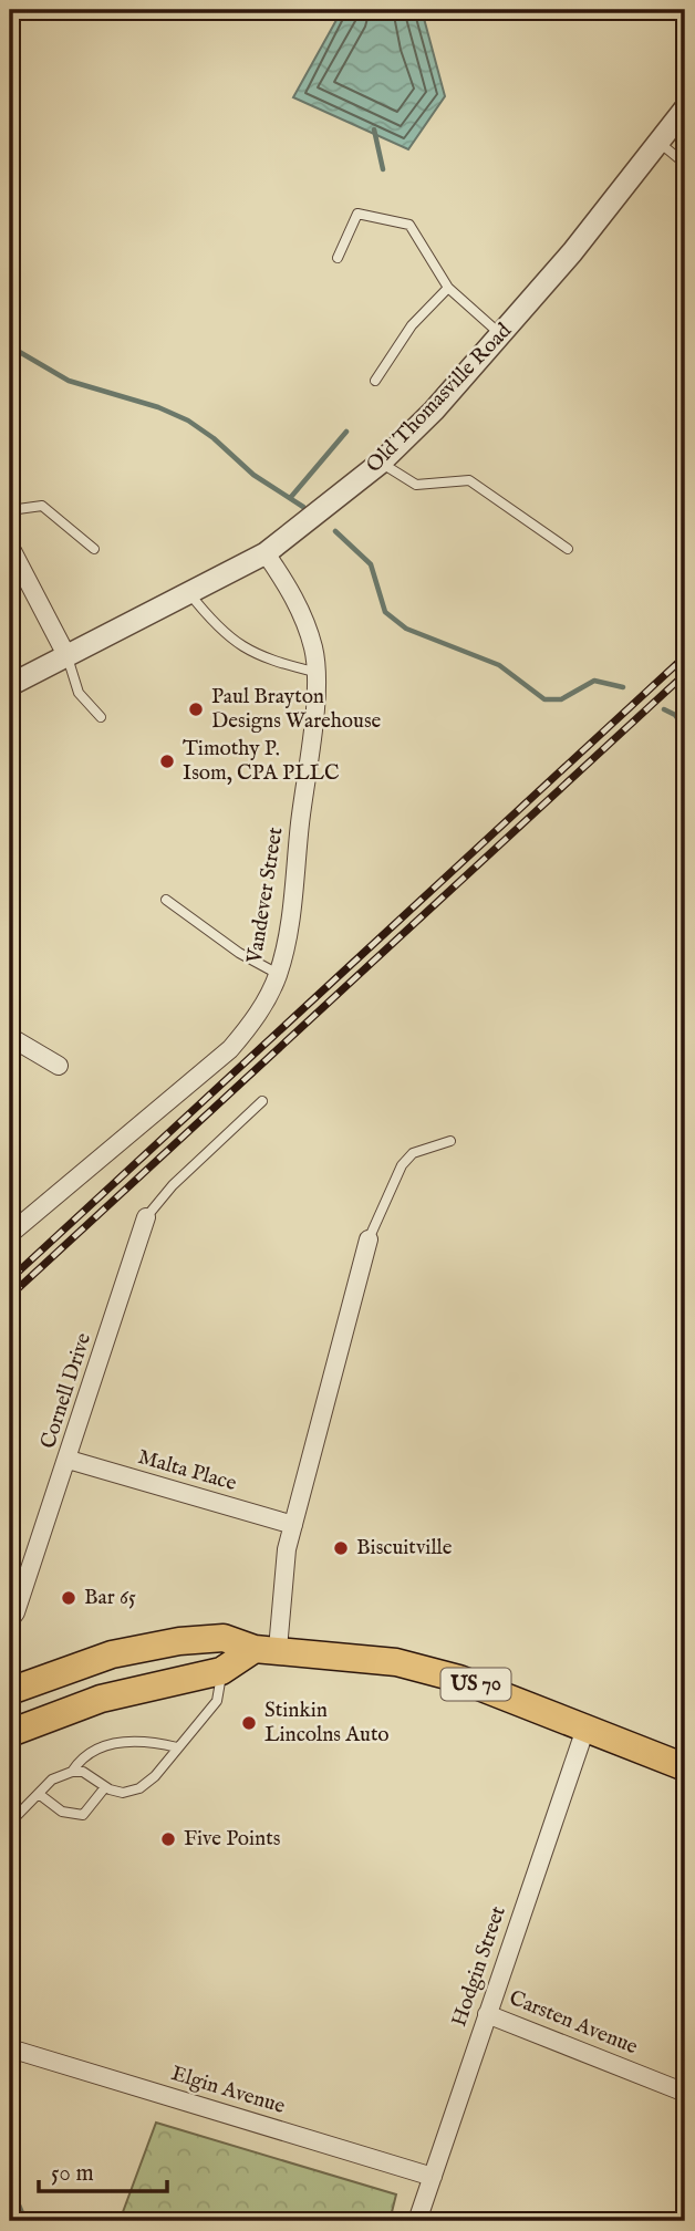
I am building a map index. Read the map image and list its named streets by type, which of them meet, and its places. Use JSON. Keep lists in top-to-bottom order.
{
  "streets": {
    "main road": ["US 70"],
    "street": [
      "Old Thomasville Road",
      "Vandever Street",
      "Cornell Drive",
      "Malta Place",
      "Hodgin Street",
      "Carsten Avenue",
      "Elgin Avenue"
    ]
  },
  "crossings": [
    ["Old Thomasville Road", "Vandever Street"],
    ["Cornell Drive", "Malta Place"],
    ["US 70", "Hodgin Street"],
    ["Hodgin Street", "Carsten Avenue"],
    ["Hodgin Street", "Elgin Avenue"]
  ],
  "places": [
    "Paul Brayton Designs Warehouse",
    "Timothy P. Isom, CPA PLLC",
    "Biscuitville",
    "Bar 65",
    "Stinkin Lincolns Auto",
    "Five Points"
  ],
  "scale_bar": "50 m"
}
